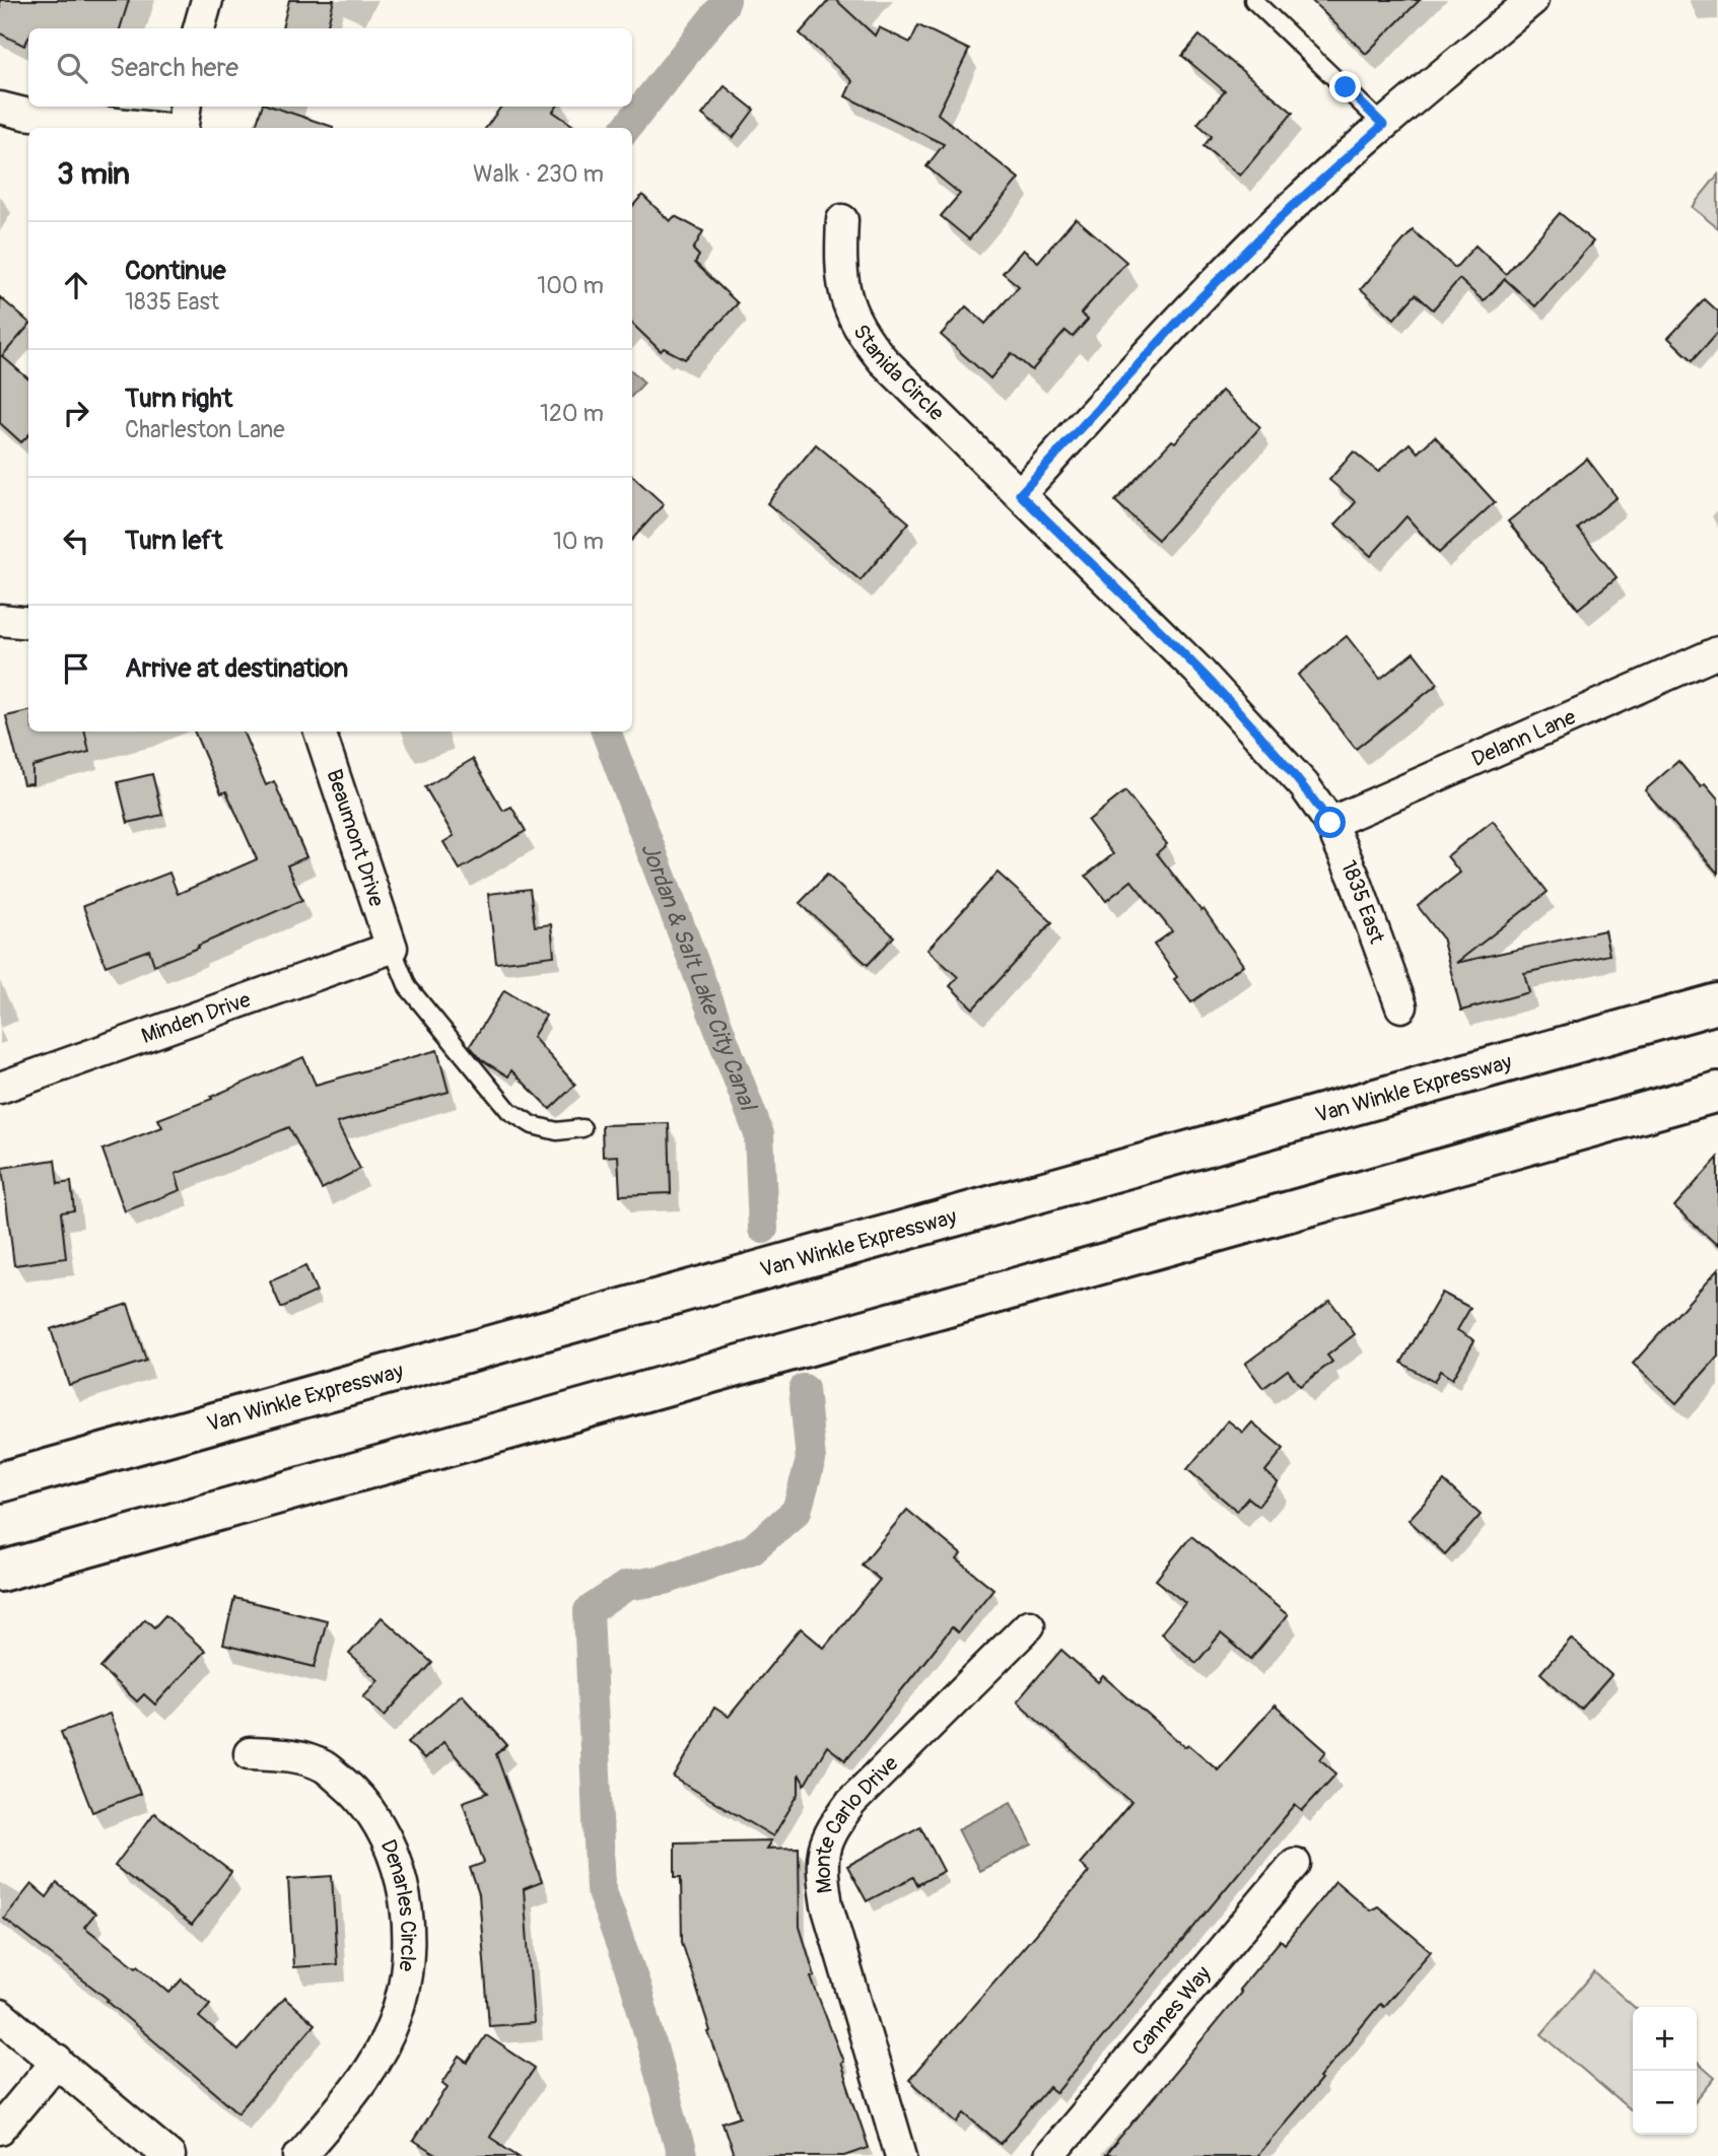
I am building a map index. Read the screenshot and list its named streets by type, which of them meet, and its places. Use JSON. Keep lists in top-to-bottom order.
{
  "streets": {
    "main road": ["Van Winkle Expressway"],
    "street": [
      "Stanida Circle",
      "Delann Lane",
      "Beaumont Drive",
      "1835 East",
      "Minden Drive",
      "Monte Carlo Drive",
      "Denarles Circle",
      "Cannes Way"
    ]
  },
  "crossings": [
    ["Stanida Circle", "1835 East"],
    ["Delann Lane", "1835 East"],
    ["Beaumont Drive", "Minden Drive"]
  ],
  "water": ["Jordan & Salt Lake City Canal"],
  "page": {
    "search": "Search here",
    "heading": ["3 min", "Walk · 230 m"],
    "list": [
      ["Continue", "1835 East", "100 m"],
      ["Turn right", "Charleston Lane", "120 m"],
      ["Turn left", "10 m"],
      "Arrive at destination"
    ],
    "map_buttons": ["+", "−"]
  }
}
